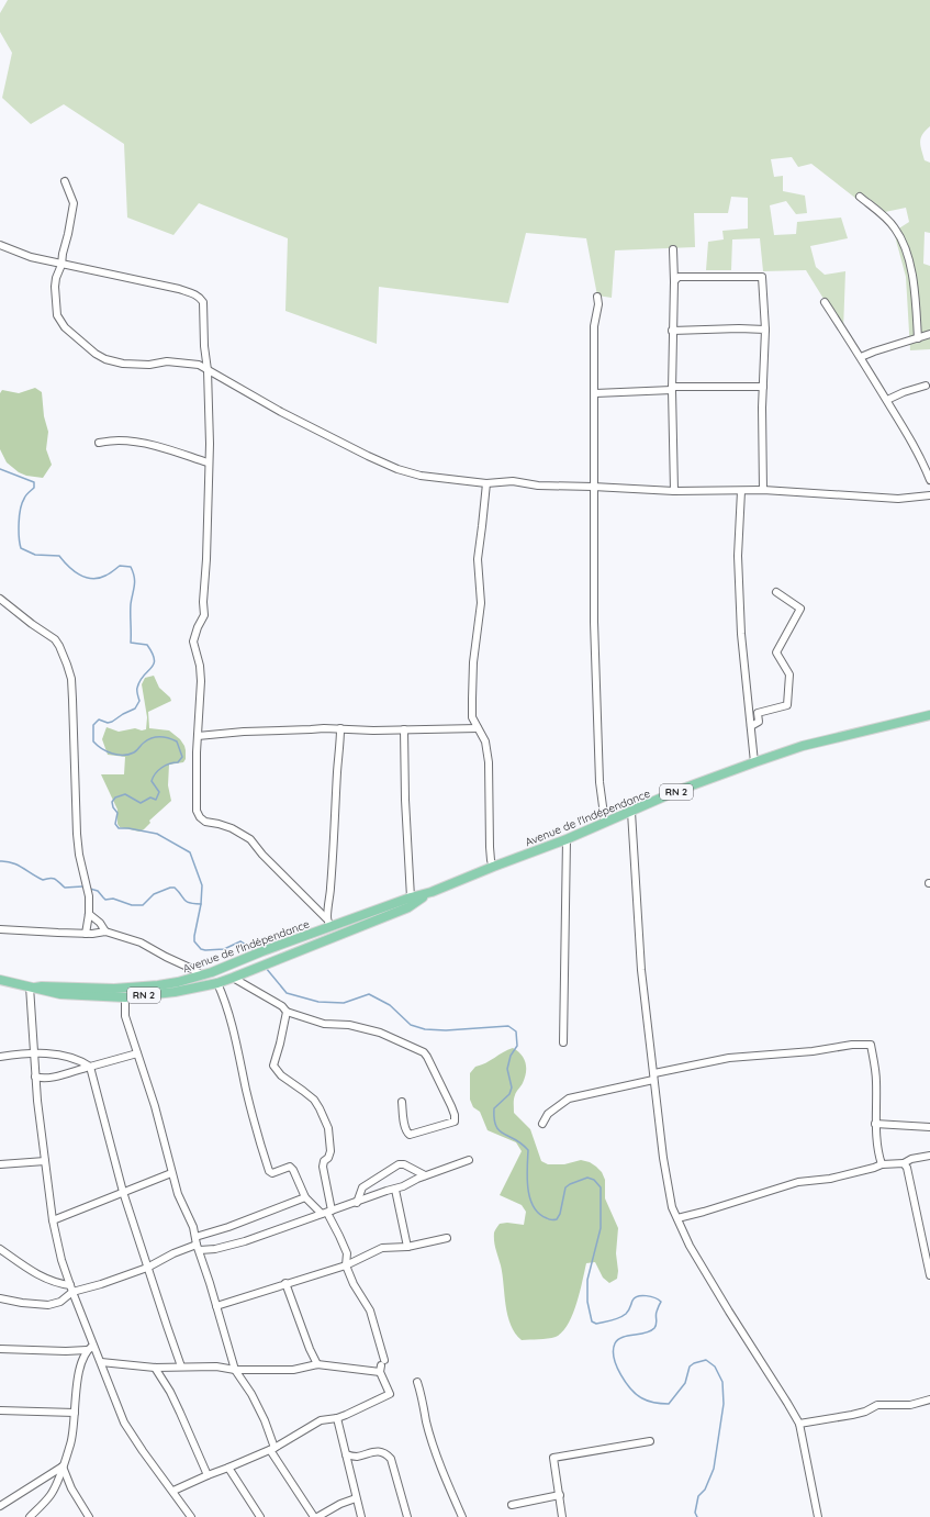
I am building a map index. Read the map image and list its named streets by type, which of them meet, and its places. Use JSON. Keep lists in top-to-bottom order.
{
  "streets": {
    "main road": ["RN 2", "Avenue de l'Indépendance"]
  }
}
